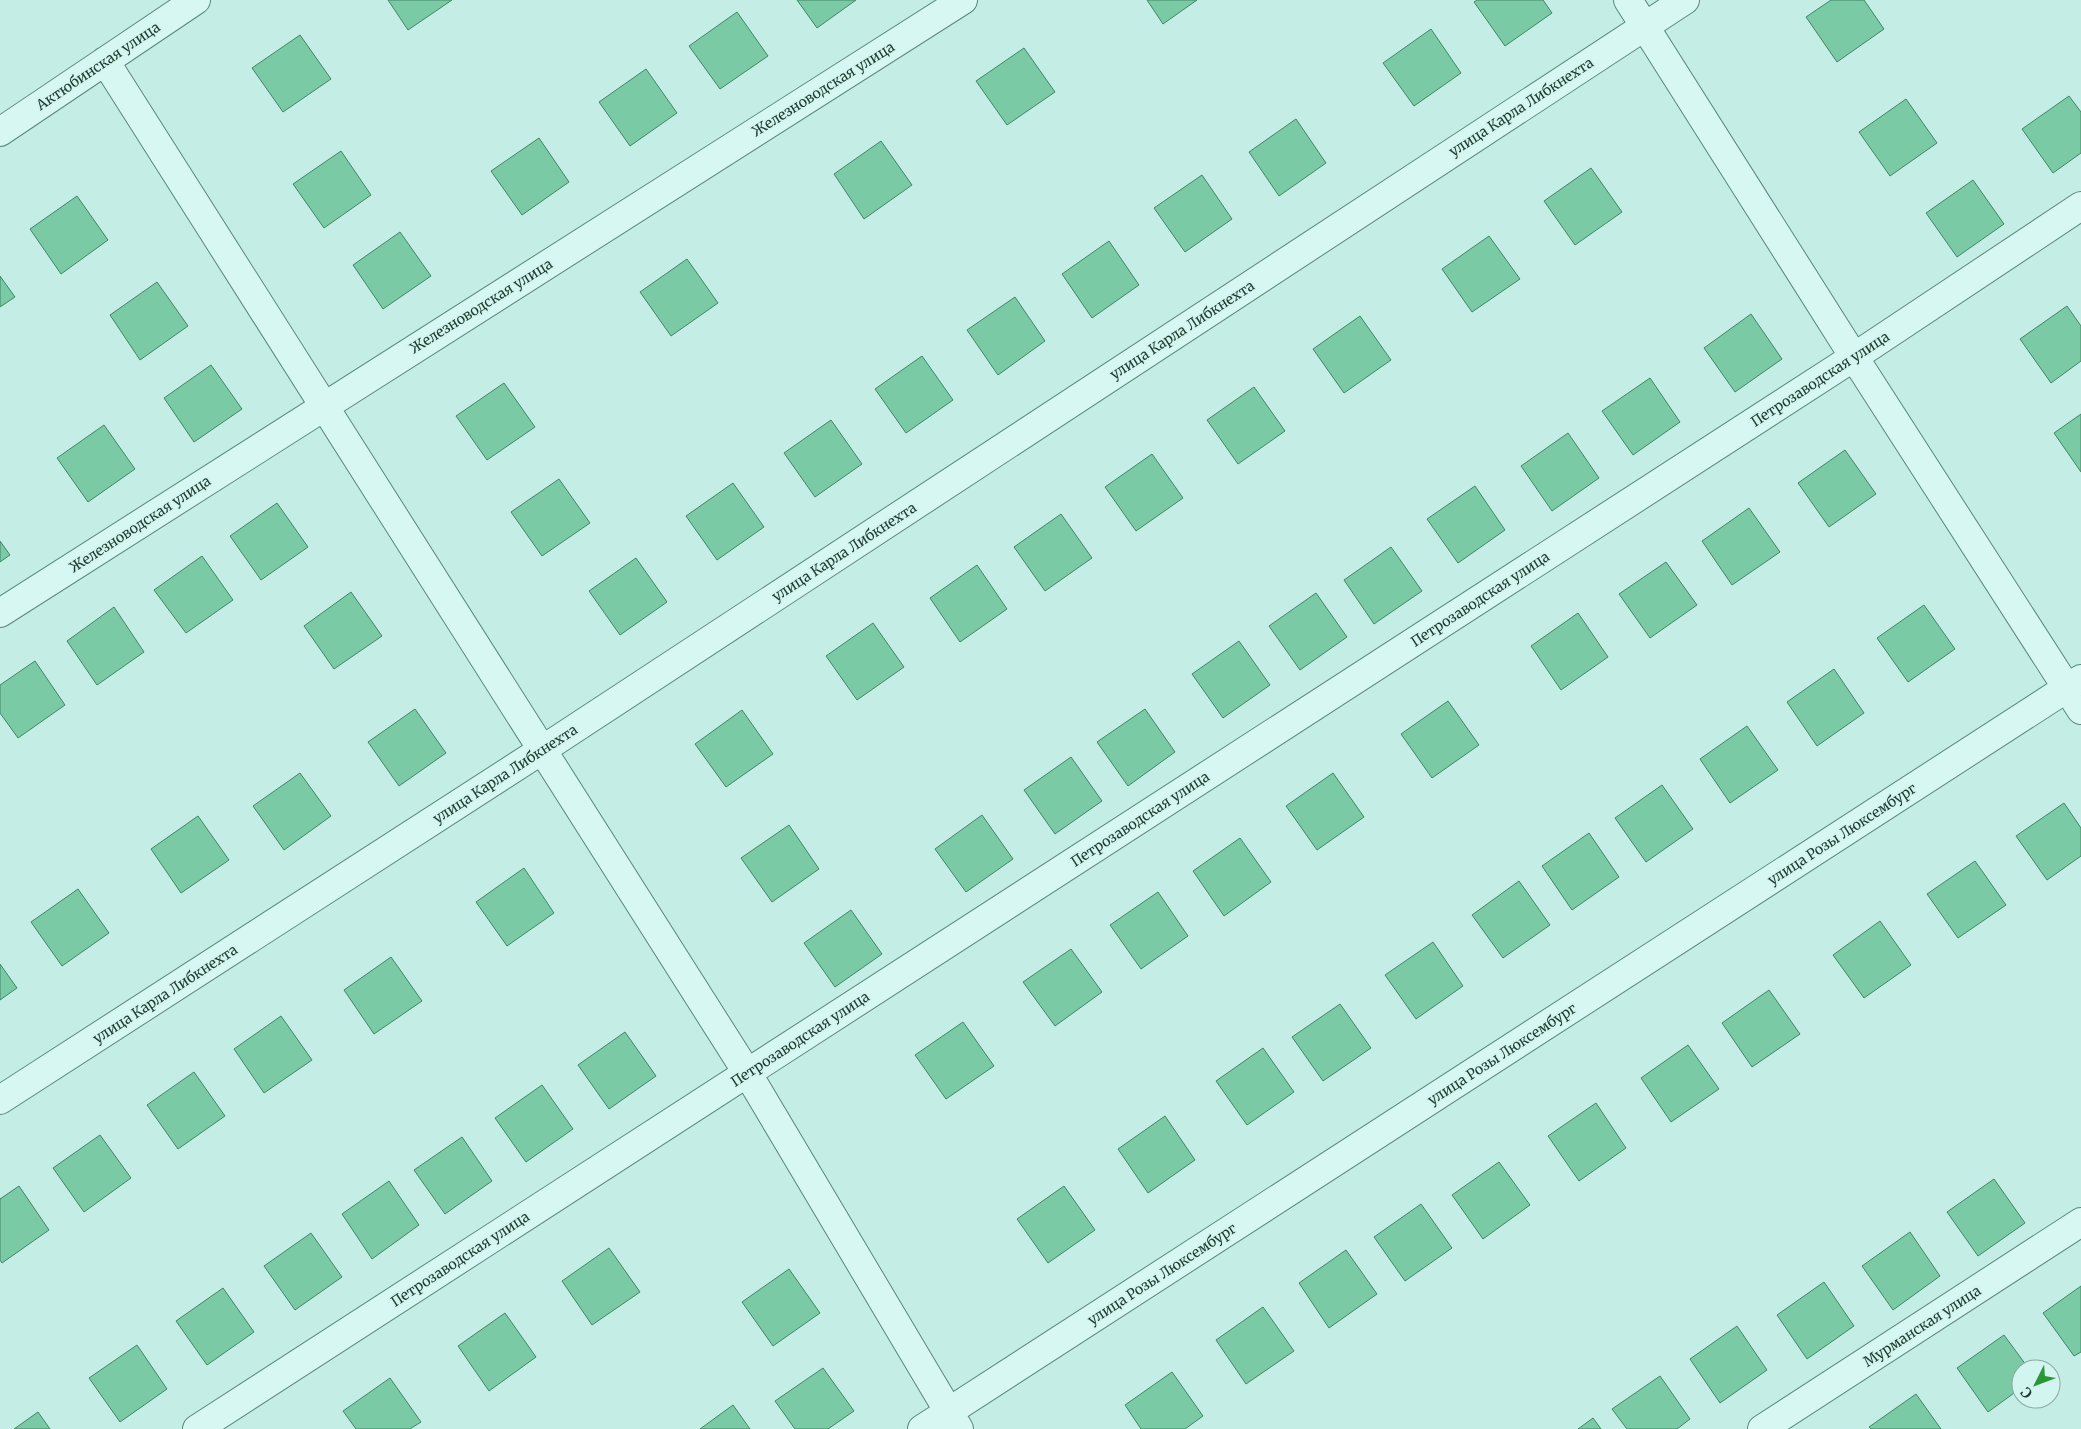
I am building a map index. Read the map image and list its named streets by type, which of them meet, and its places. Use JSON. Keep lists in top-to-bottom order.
{
  "streets": {
    "street": [
      "Актюбинская улица",
      "Железноводская улица",
      "улица Карла Либкнехта",
      "Петрозаводская улица",
      "улица Розы Люксембург",
      "Мурманская улица"
    ]
  },
  "north": "bottom left"
}
